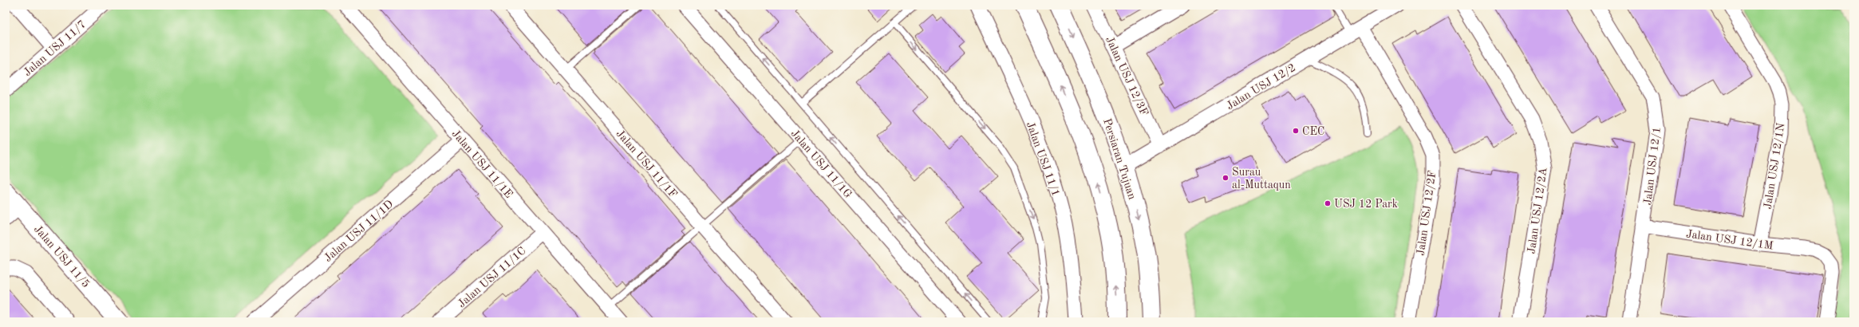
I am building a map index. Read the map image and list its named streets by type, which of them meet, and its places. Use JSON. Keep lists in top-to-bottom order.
{
  "streets": {
    "main road": ["Persiaran Tujuan", "Jalan USJ 11/5"],
    "street": [
      "Jalan USJ 11/7",
      "Jalan USJ 12/3F",
      "Jalan USJ 12/2",
      "Jalan USJ 11/1",
      "Jalan USJ 11/1E",
      "Jalan USJ 11/1F",
      "Jalan USJ 11/1G",
      "Jalan USJ 12/1",
      "Jalan USJ 12/1N",
      "Jalan USJ 12/2A",
      "Jalan USJ 12/2F",
      "Jalan USJ 11/1D",
      "Jalan USJ 12/1M",
      "Jalan USJ 11/1C"
    ]
  },
  "crossings": [
    ["Jalan USJ 12/3F", "Jalan USJ 12/2"],
    ["Jalan USJ 12/2", "Persiaran Tujuan"],
    ["Jalan USJ 12/2", "Jalan USJ 12/2F"],
    ["Jalan USJ 11/1E", "Jalan USJ 11/1D"],
    ["Jalan USJ 11/1E", "Jalan USJ 11/1C"],
    ["Jalan USJ 12/1", "Jalan USJ 12/1M"],
    ["Jalan USJ 12/1N", "Jalan USJ 12/1M"]
  ],
  "places": ["CEC", "Surau al-Muttaqun", "USJ 12 Park"]
}
